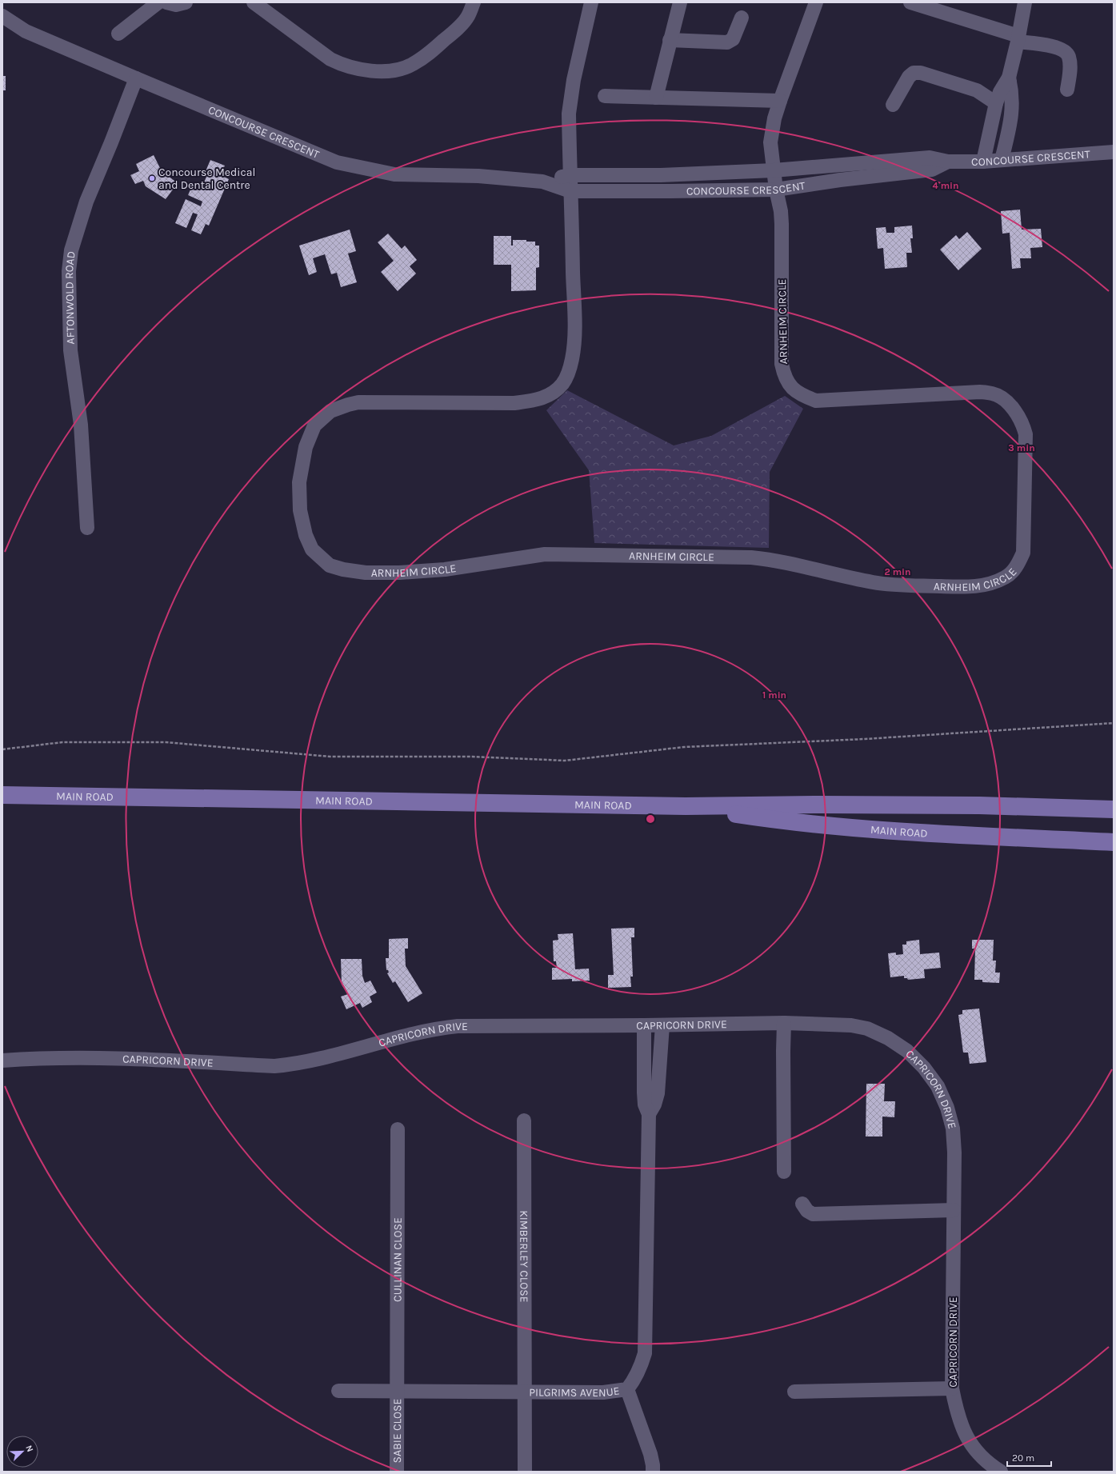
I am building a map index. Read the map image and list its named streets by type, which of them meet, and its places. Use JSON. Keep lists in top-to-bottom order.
{
  "streets": {
    "main road": ["MAIN ROAD"],
    "street": [
      "CONCOURSE CRESCENT",
      "AFTONWOLD ROAD",
      "ARNHEIM CIRCLE",
      "CAPRICORN DRIVE",
      "KIMBERLEY CLOSE",
      "CULLINAN CLOSE",
      "PILGRIMS AVENUE",
      "SABIE CLOSE"
    ]
  },
  "crossings": [
    ["CONCOURSE CRESCENT", "AFTONWOLD ROAD"],
    ["CONCOURSE CRESCENT", "ARNHEIM CIRCLE"],
    ["CAPRICORN DRIVE", "PILGRIMS AVENUE"],
    ["KIMBERLEY CLOSE", "PILGRIMS AVENUE"],
    ["CULLINAN CLOSE", "PILGRIMS AVENUE"],
    ["CULLINAN CLOSE", "SABIE CLOSE"],
    ["PILGRIMS AVENUE", "SABIE CLOSE"]
  ],
  "places": ["Concourse Medical and Dental Centre"],
  "scale_bar": "20 m",
  "north": "top right",
  "rings": [
    "4 min",
    "3 min",
    "2 min",
    "1 min"
  ]
}
